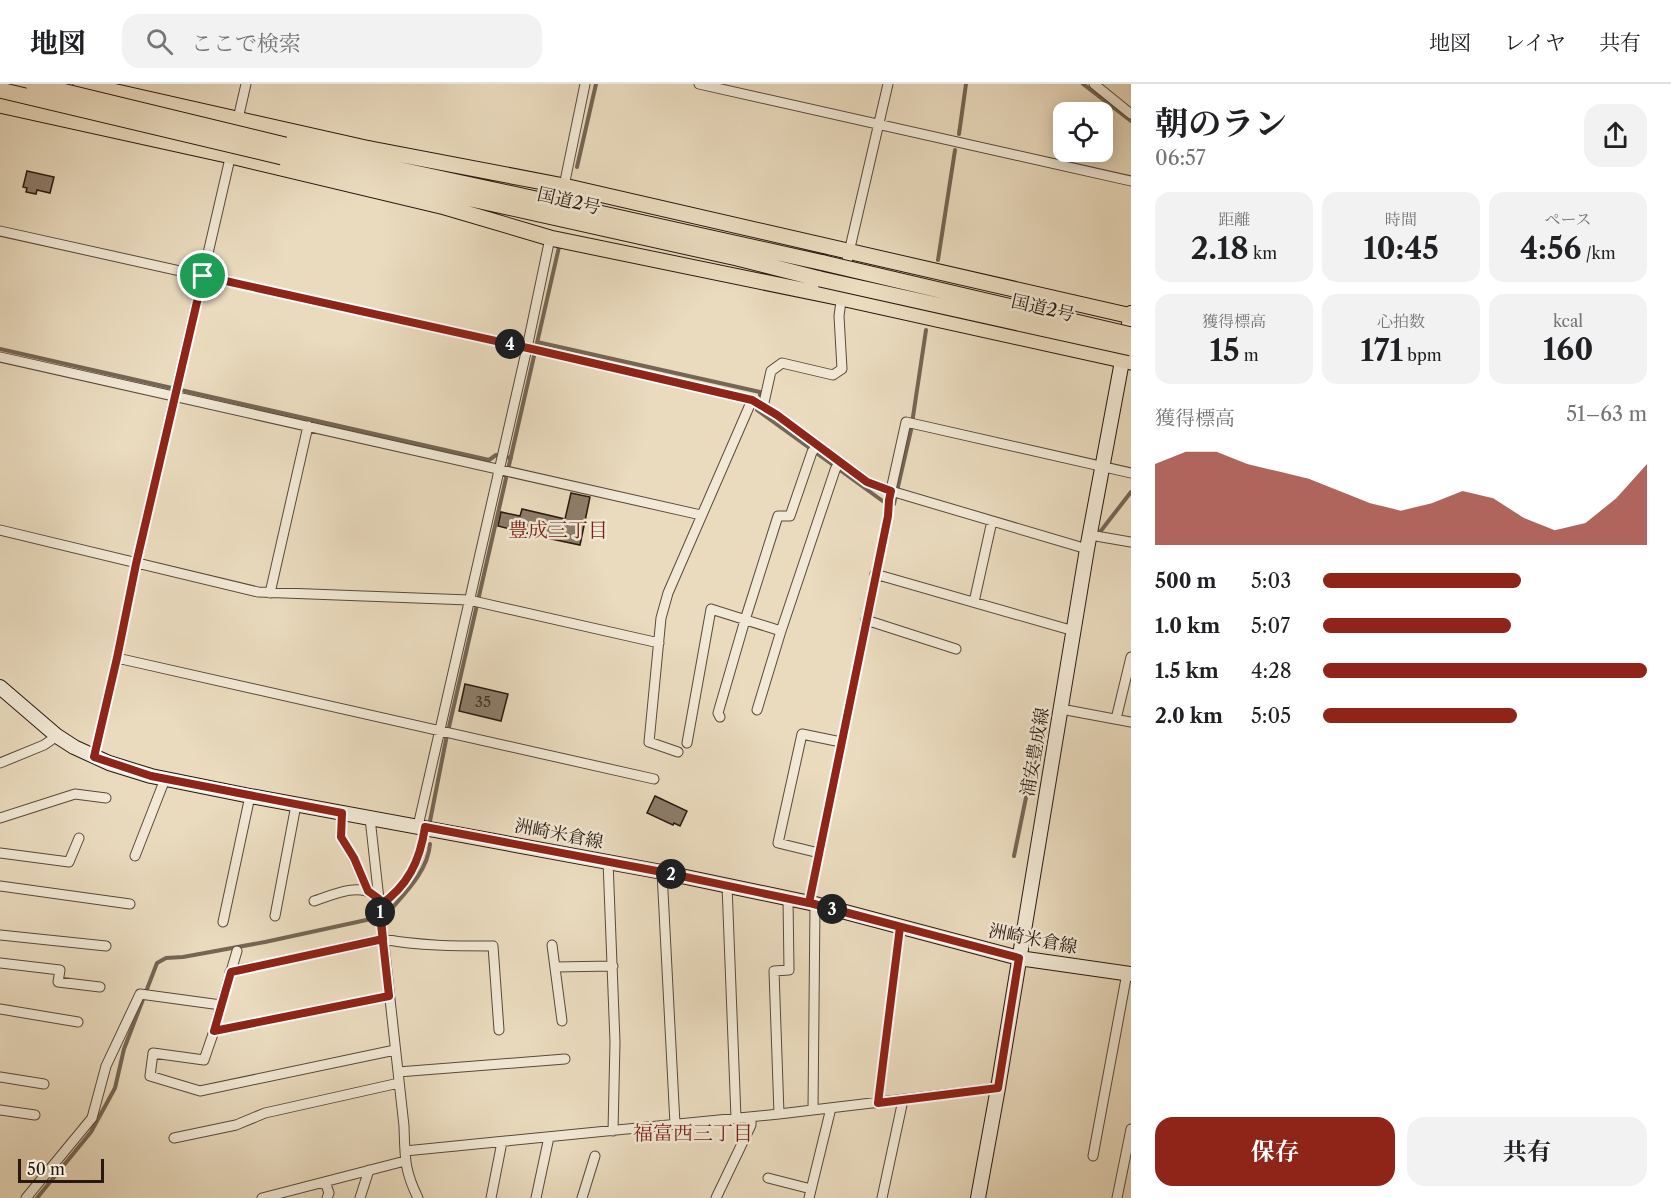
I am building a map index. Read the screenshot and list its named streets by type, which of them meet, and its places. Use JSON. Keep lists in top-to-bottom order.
{
  "streets": {
    "highway": ["国道2号"],
    "main road": ["浦安豊成線", "洲崎米倉線"]
  },
  "crossings": [
    ["国道2号", "浦安豊成線"],
    ["浦安豊成線", "洲崎米倉線"]
  ],
  "districts": ["豊成三丁目", "福富西三丁目"],
  "house_numbers": ["35"],
  "scale_bar": "50 m",
  "page": {
    "header": "地図",
    "search": "ここで検索",
    "nav": ["地図", "レイヤ", "共有"],
    "heading": ["朝のラン", "06:57"],
    "stats": [
      ["距離", "2.18 km"],
      ["時間", "10:45"],
      ["ペース", "4:56 /km"],
      ["獲得標高", "15 m"],
      ["心拍数", "171 bpm"],
      ["kcal", "160"]
    ],
    "pins": [
      "4",
      "2",
      "3",
      "1"
    ],
    "chart": ["獲得標高", "51–63 m"],
    "list": [
      {
        "name": "500 m",
        "note": "5:03"
      },
      {
        "name": "1.0 km",
        "note": "5:07"
      },
      {
        "name": "1.5 km",
        "note": "4:28"
      },
      {
        "name": "2.0 km",
        "note": "5:05"
      }
    ],
    "buttons": ["保存", "共有"],
    "scale": "50 m"
  }
}
